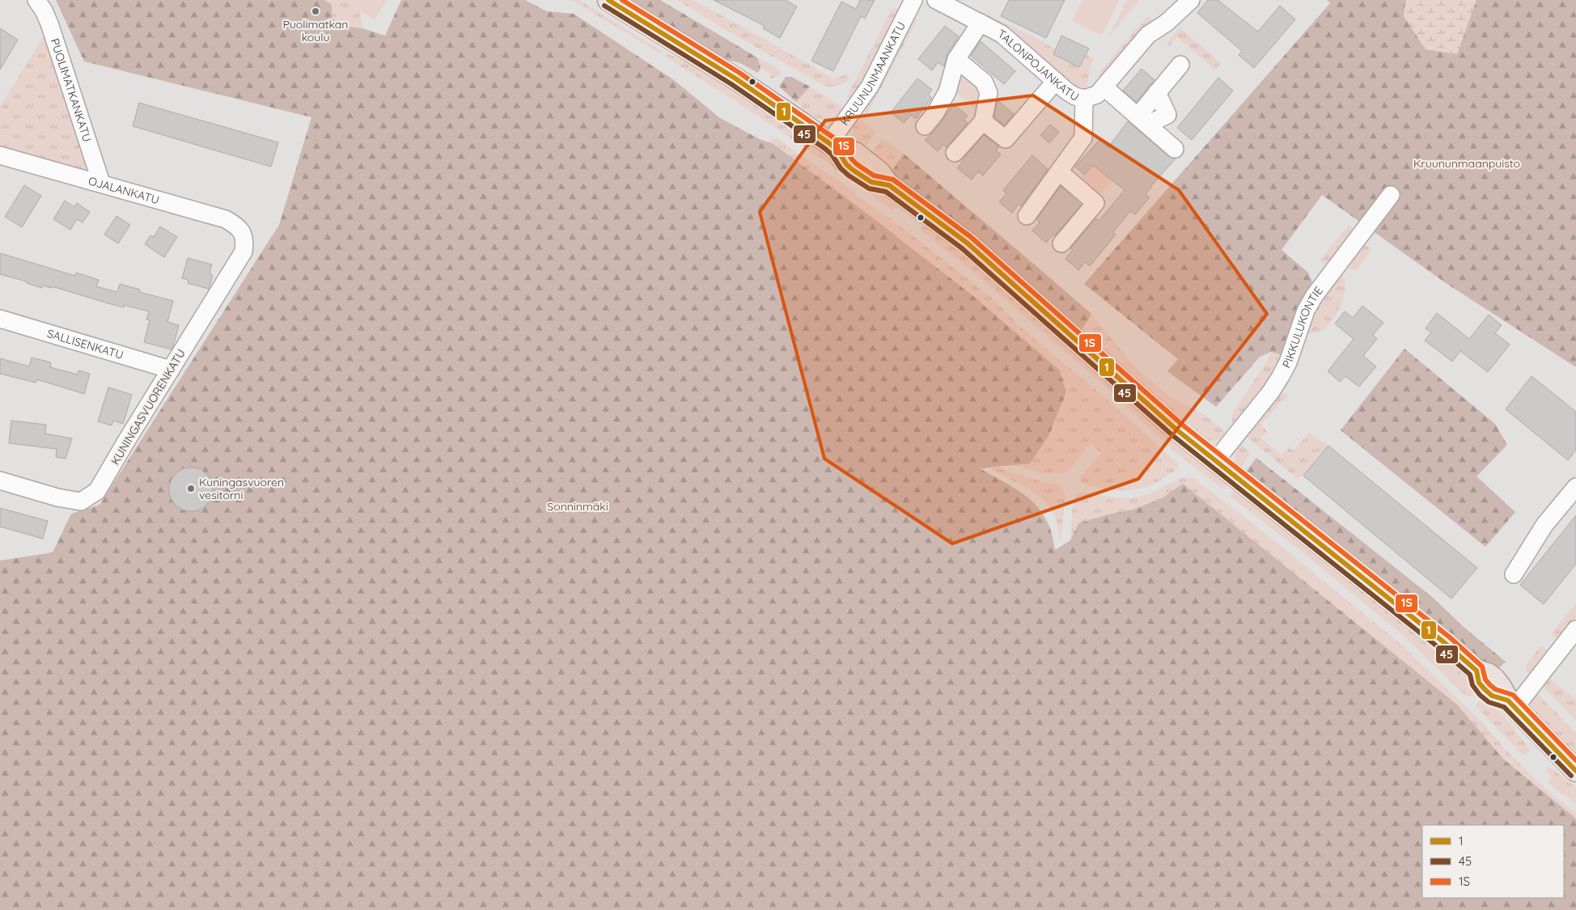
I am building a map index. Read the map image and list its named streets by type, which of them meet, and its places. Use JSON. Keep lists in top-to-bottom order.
{
  "streets": {
    "street": [
      "TALONPOJANKATU",
      "KRUUNUNMAANKATU",
      "PUOLIMATKANKATU",
      "OJALANKATU",
      "PIKKULUKONTIE",
      "SALLISENKATU",
      "KUNINGASVUORENKATU"
    ]
  },
  "crossings": [
    ["PUOLIMATKANKATU", "OJALANKATU"],
    ["OJALANKATU", "KUNINGASVUORENKATU"],
    ["SALLISENKATU", "KUNINGASVUORENKATU"]
  ],
  "parks": ["Kruununmaanpuisto", "Sonninmäki"],
  "places": ["Puolimatkan koulu", "Kuningasvuoren vesitorni"],
  "lines": ["transit line 1", "transit line 1S", "transit line 45"],
  "legend": ["1", "45", "1S"]
}
